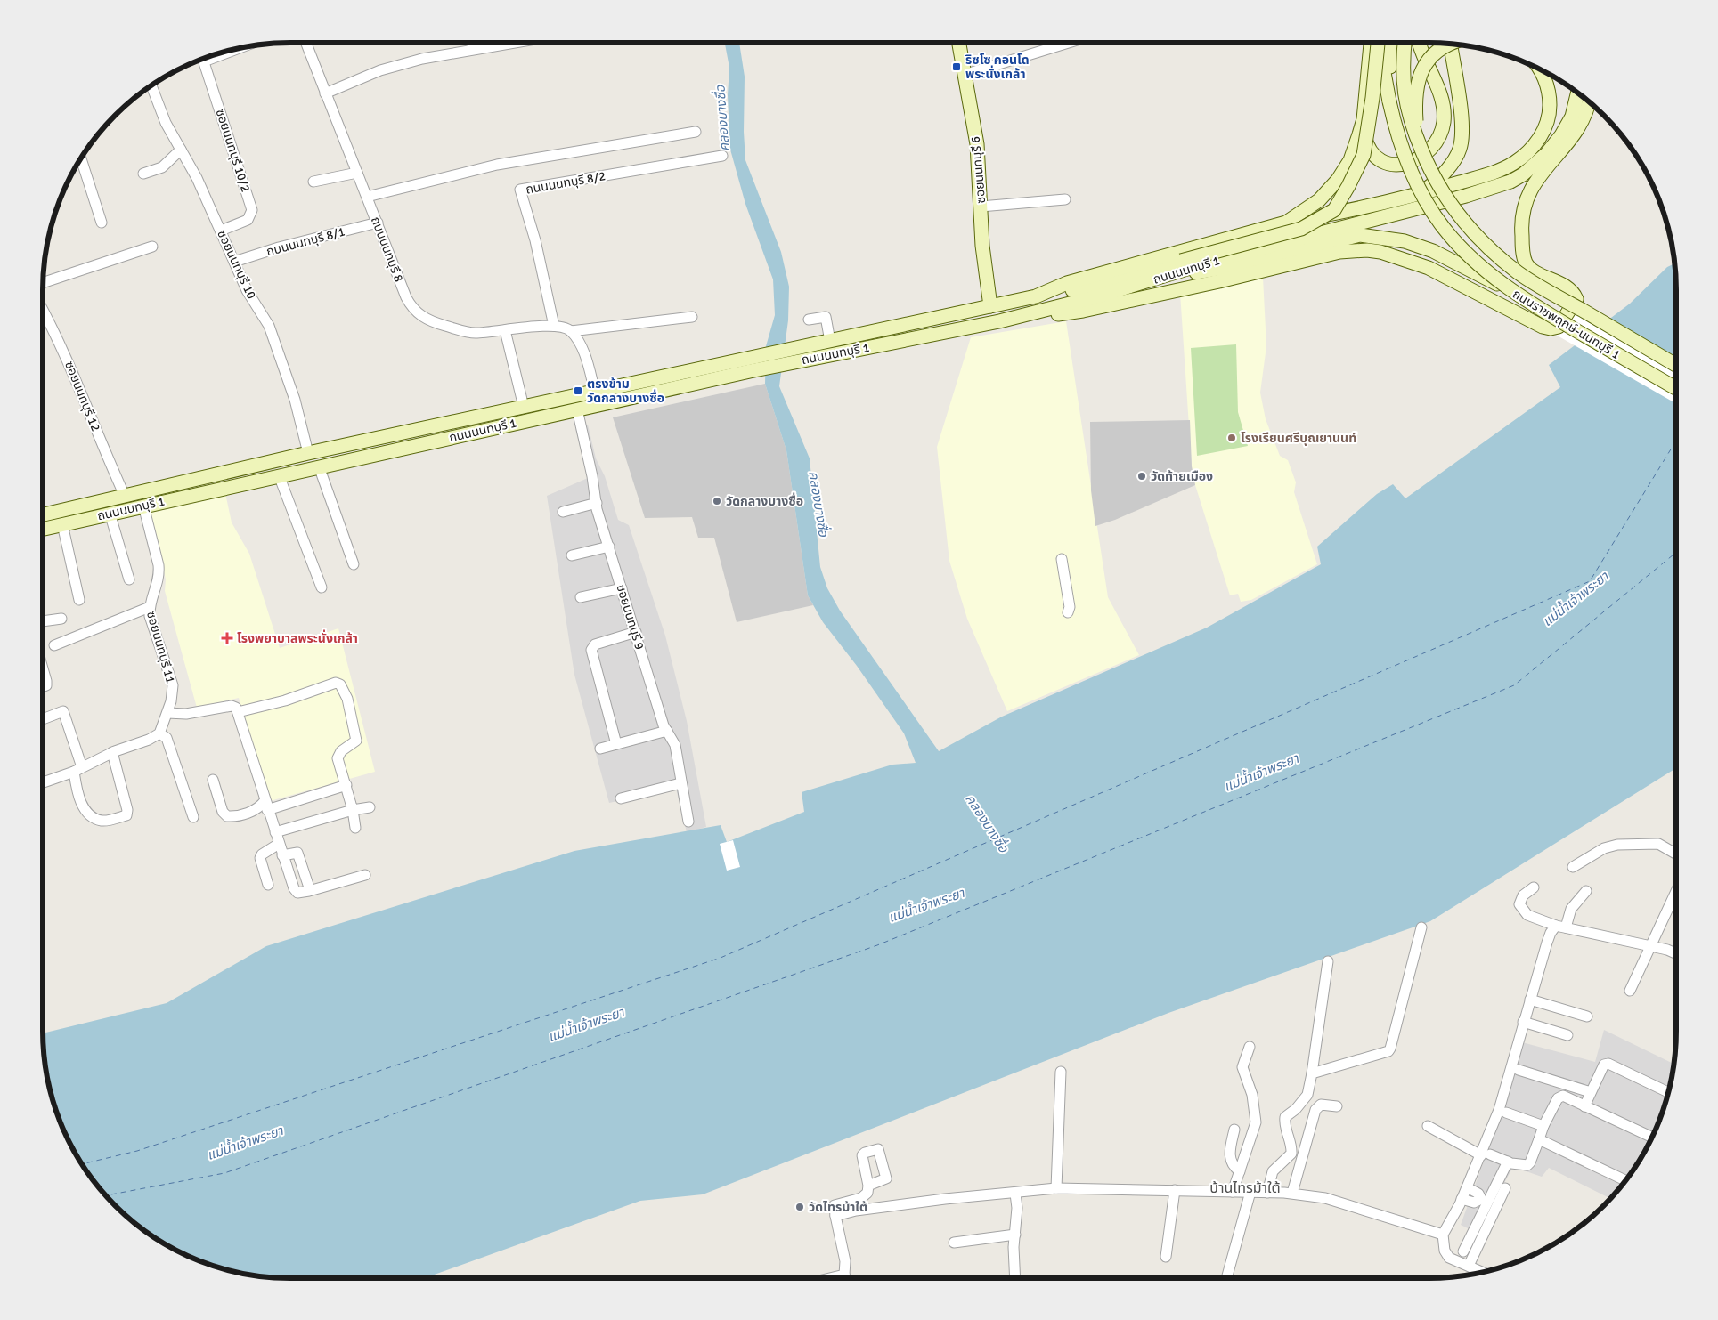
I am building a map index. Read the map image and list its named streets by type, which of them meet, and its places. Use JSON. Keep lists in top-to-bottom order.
{
  "streets": {
    "main road": ["ซอยนนทบุรี 6", "ถนนนนทบุรี 1", "ถนนราชพฤกษ์-นนทบุรี 1"],
    "street": [
      "ซอยนนทบุรี 10/2",
      "ถนนนนทบุรี 8/2",
      "ถนนนนทบุรี 8/1",
      "ถนนนนทบุรี 8",
      "ซอยนนทบุรี 10",
      "ซอยนนทบุรี 12",
      "ซอยนนทบุรี 9",
      "ซอยนนทบุรี 11"
    ]
  },
  "crossings": [
    ["ซอยนนทบุรี 10/2", "ซอยนนทบุรี 10"],
    ["ซอยนนทบุรี 6", "ถนนนนทบุรี 1"],
    ["ถนนนนทบุรี 8/2", "ถนนนนทบุรี 8"],
    ["ถนนนนทบุรี 8/1", "ถนนนนทบุรี 8"],
    ["ถนนนนทบุรี 8/1", "ซอยนนทบุรี 10"],
    ["ซอยนนทบุรี 10", "ถนนนนทบุรี 1"],
    ["ถนนนนทบุรี 1", "ซอยนนทบุรี 12"],
    ["ถนนนนทบุรี 1", "ซอยนนทบุรี 9"],
    ["ถนนนนทบุรี 1", "ซอยนนทบุรี 11"]
  ],
  "districts": ["บ้านไทรม้าใต้"],
  "water": ["คลองบางซื่อ", "แม่น้ำเจ้าพระยา"],
  "places": {
    "transit": ["ริซโซ คอนโด พระนั่งเกล้า", "ตรงข้าม วัดกลางบางซื่อ"],
    "other": [
      "โรงเรียนศรีบุณยานนท์",
      "วัดท้ายเมือง",
      "วัดกลางบางซื่อ",
      "วัดไทรม้าใต้"
    ],
    "health": ["โรงพยาบาลพระนั่งเกล้า"]
  }
}
